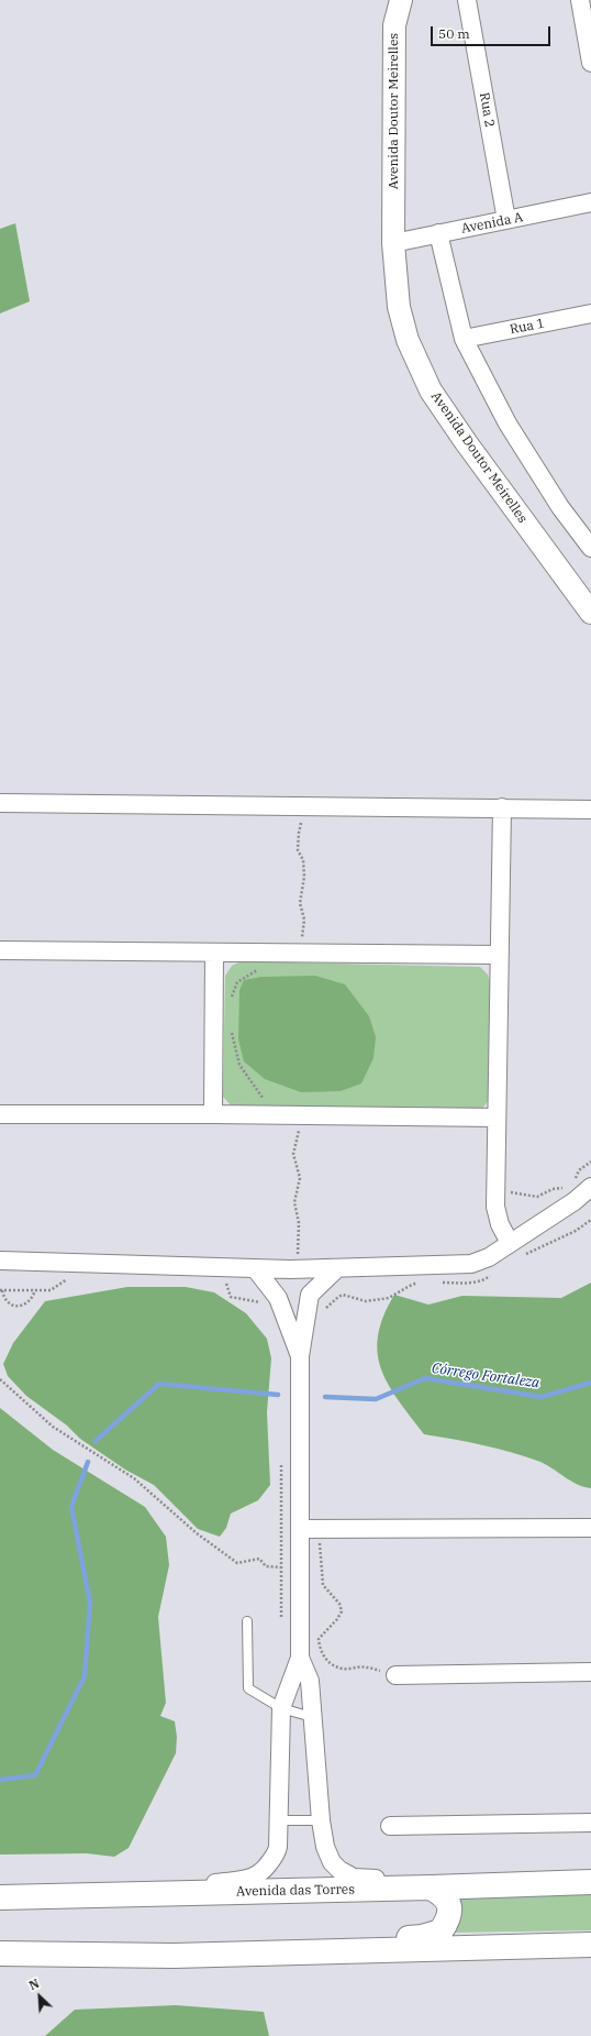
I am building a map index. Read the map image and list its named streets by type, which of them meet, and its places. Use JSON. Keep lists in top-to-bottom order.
{
  "streets": {
    "main road": ["Avenida das Torres"],
    "street": [
      "Rua 2",
      "Avenida Doutor Meirelles",
      "Avenida A",
      "Rua 1"
    ]
  },
  "crossings": [
    ["Rua 2", "Avenida A"],
    ["Avenida Doutor Meirelles", "Avenida A"]
  ],
  "water": ["Córrego Fortaleza"],
  "scale_bar": "50 m",
  "north": "top left"
}
